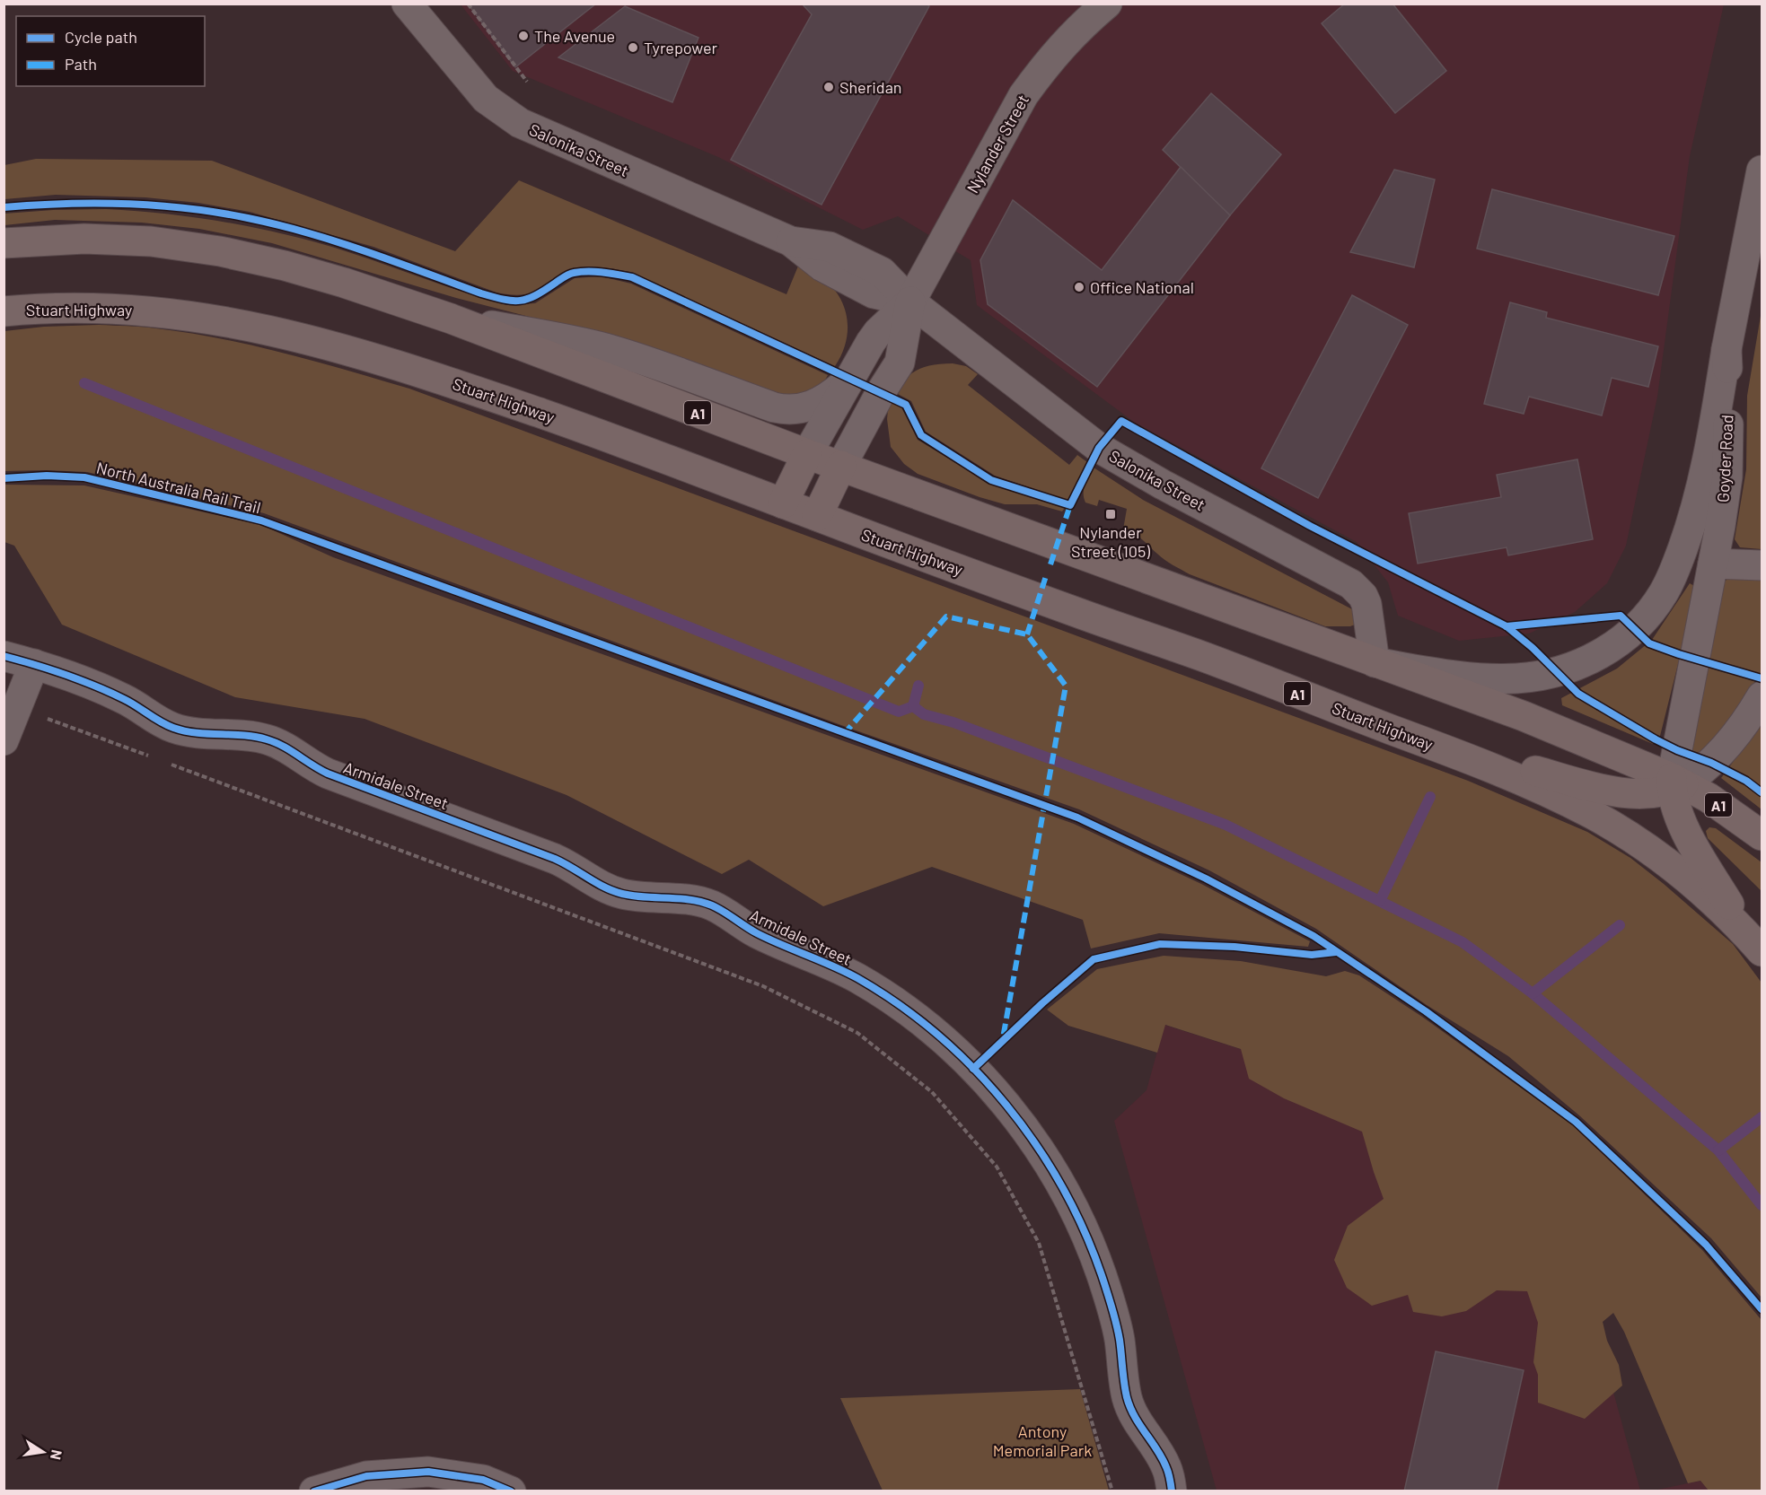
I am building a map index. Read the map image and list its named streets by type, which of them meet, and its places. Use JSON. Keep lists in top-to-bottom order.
{
  "streets": {
    "highway": ["Nylander Street", "Stuart Highway", "A1"],
    "street": ["Salonika Street", "Goyder Road", "Armidale Street"],
    "cycle path": ["North Australia Rail Trail"]
  },
  "crossings": [
    ["Nylander Street", "Salonika Street"],
    ["Nylander Street", "Stuart Highway"],
    ["Nylander Street", "A1"],
    ["Salonika Street", "A1"],
    ["A1", "Goyder Road"]
  ],
  "parks": ["Antony Memorial Park"],
  "places": {
    "other": [
      "The Avenue",
      "Tyrepower",
      "Sheridan",
      "Office National"
    ],
    "transit": ["Nylander Street (105)"]
  },
  "legend": ["Cycle path", "Path"],
  "north": "right"
}
